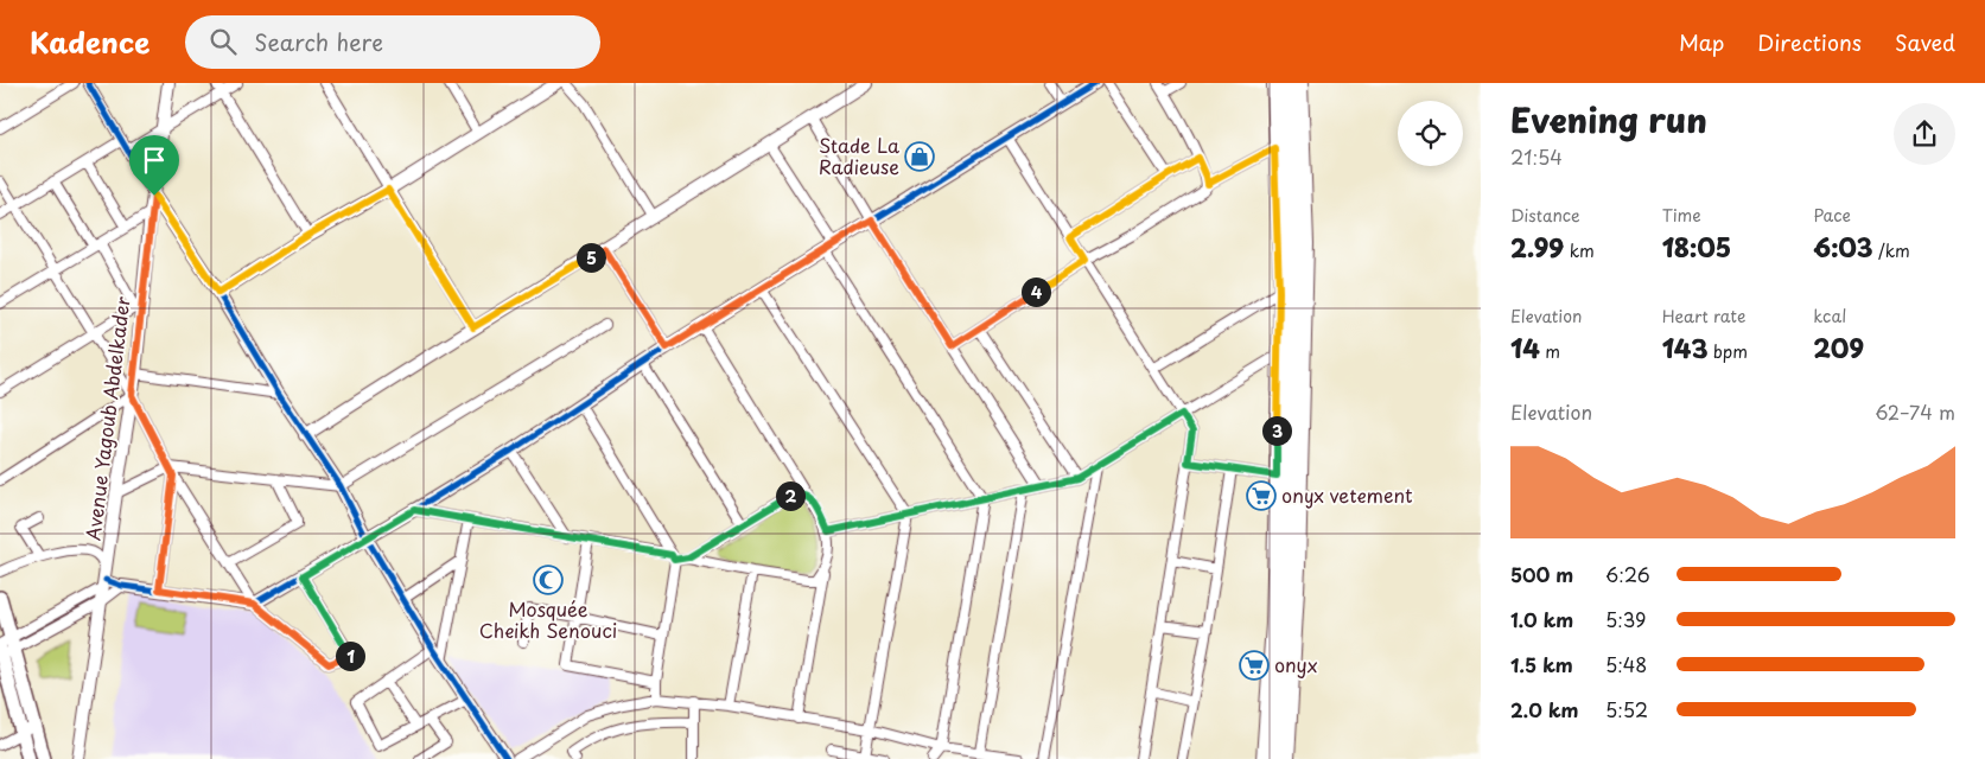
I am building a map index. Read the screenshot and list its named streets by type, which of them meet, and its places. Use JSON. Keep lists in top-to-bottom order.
{
  "streets": {
    "street": ["Avenue Yagoub Abdelkader"]
  },
  "places": {
    "shop": ["Stade La Radieuse"],
    "supermarket": ["onyx vetement", "onyx"],
    "mosque": ["Mosquée Cheikh Senouci"]
  },
  "page": {
    "header": "Kadence",
    "search": "Search here",
    "nav": ["Map", "Directions", "Saved"],
    "heading": ["Evening run", "21:54"],
    "stats": [
      ["Distance", "2.99 km"],
      ["Time", "18:05"],
      ["Pace", "6:03 /km"],
      ["Elevation", "14 m"],
      ["Heart rate", "143 bpm"],
      ["kcal", "209"]
    ],
    "pins": [
      "5",
      "4",
      "3",
      "2",
      "1"
    ],
    "chart": ["Elevation", "62–74 m"],
    "list": [
      {
        "name": "500 m",
        "note": "6:26"
      },
      {
        "name": "1.0 km",
        "note": "5:39"
      },
      {
        "name": "1.5 km",
        "note": "5:48"
      },
      {
        "name": "2.0 km",
        "note": "5:52"
      }
    ]
  }
}
